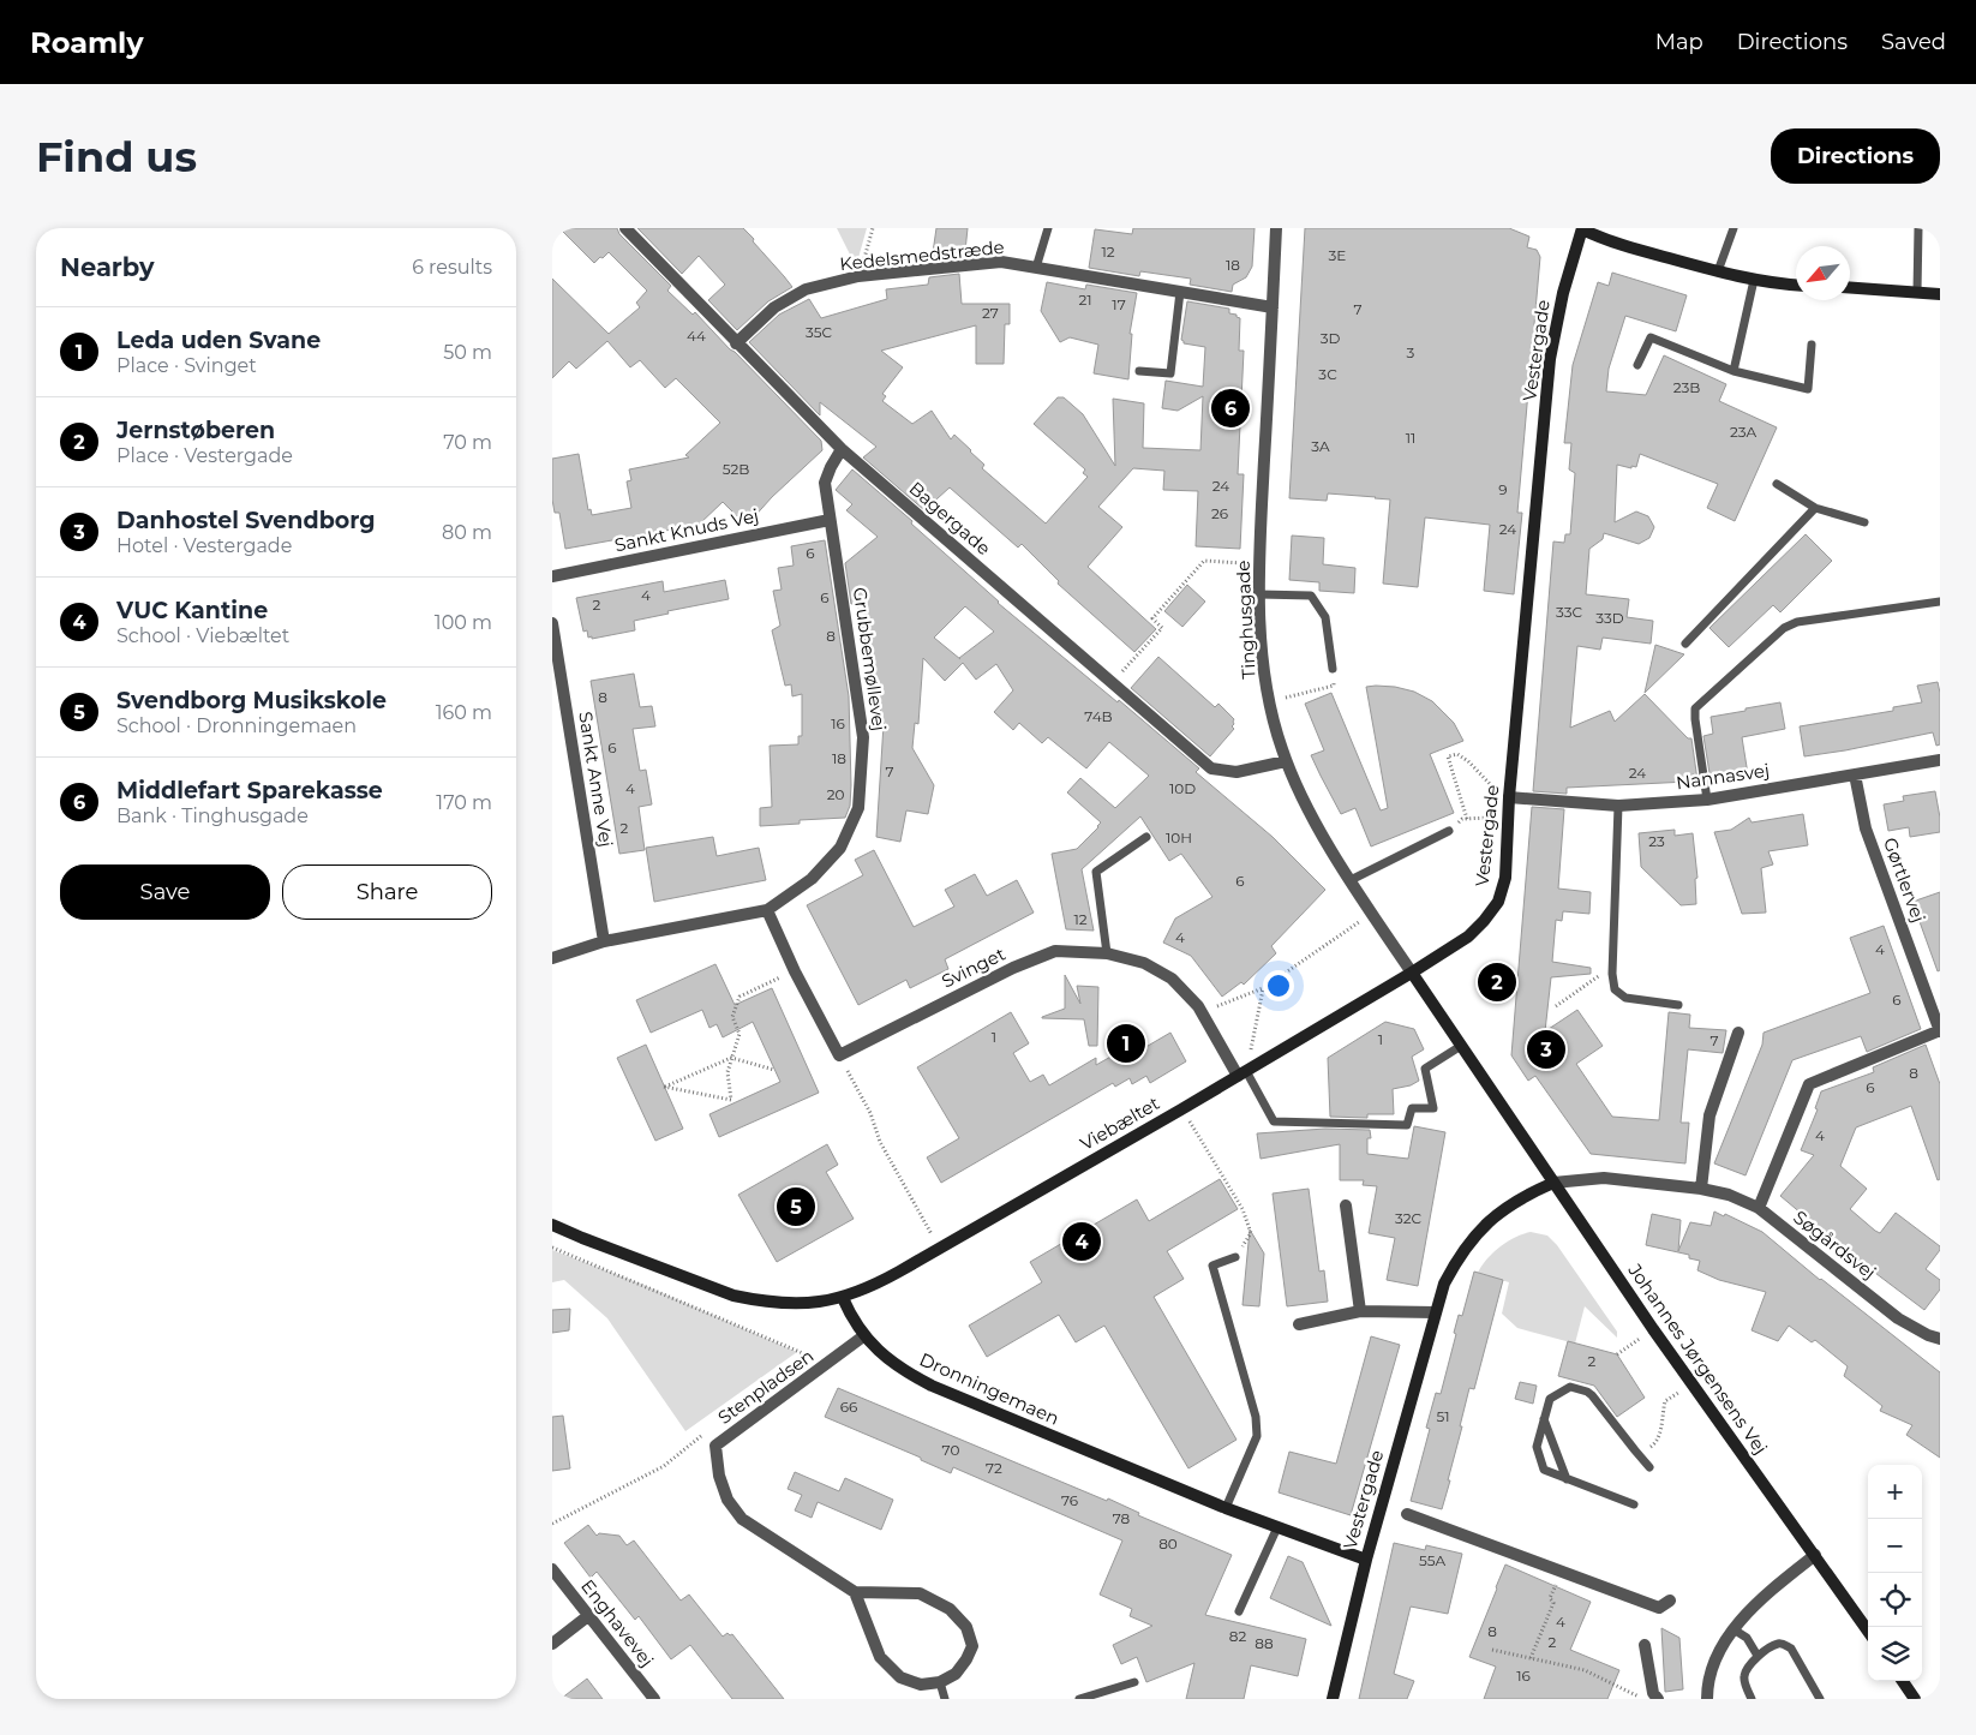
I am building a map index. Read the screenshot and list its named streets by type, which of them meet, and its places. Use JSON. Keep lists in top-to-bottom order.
{
  "streets": {
    "street": [
      "Kedelsmedstræde",
      "Vestergade",
      "Bagergade",
      "Sankt Knuds Vej",
      "Tinghusgade",
      "Grubbemøllevej",
      "Nannasvej",
      "Sankt Anne Vej",
      "Gørtlervej",
      "Svinget",
      "Viebæltet",
      "Søgårdsvej",
      "Johannes Jørgensens Vej",
      "Stenpladsen",
      "Dronningemaen",
      "Enghavevej"
    ]
  },
  "crossings": [
    ["Kedelsmedstræde", "Bagergade"],
    ["Kedelsmedstræde", "Tinghusgade"],
    ["Vestergade", "Tinghusgade"],
    ["Vestergade", "Nannasvej"],
    ["Vestergade", "Viebæltet"],
    ["Vestergade", "Søgårdsvej"],
    ["Vestergade", "Johannes Jørgensens Vej"],
    ["Vestergade", "Dronningemaen"],
    ["Bagergade", "Tinghusgade"],
    ["Bagergade", "Grubbemøllevej"],
    ["Sankt Knuds Vej", "Grubbemøllevej"],
    ["Tinghusgade", "Viebæltet"],
    ["Grubbemøllevej", "Sankt Anne Vej"],
    ["Nannasvej", "Gørtlervej"],
    ["Svinget", "Viebæltet"],
    ["Viebæltet", "Dronningemaen"],
    ["Søgårdsvej", "Johannes Jørgensens Vej"],
    ["Stenpladsen", "Dronningemaen"]
  ],
  "house_numbers": [
    "12",
    "3E",
    "18",
    "21",
    "17",
    "7",
    "27",
    "35C",
    "44",
    "3D",
    "3",
    "3C",
    "23B",
    "23A",
    "11",
    "3A",
    "52B",
    "24",
    "9",
    "26",
    "24",
    "6",
    "4",
    "6",
    "2",
    "33C",
    "33D",
    "8",
    "8",
    "74B",
    "16",
    "6",
    "18",
    "7",
    "24",
    "4",
    "10D",
    "20",
    "2",
    "10H",
    "23",
    "6",
    "12",
    "4",
    "4",
    "6",
    "1",
    "1",
    "7",
    "8",
    "6",
    "4",
    "32C",
    "2",
    "66",
    "51",
    "70",
    "72",
    "76",
    "78",
    "80",
    "55A",
    "4",
    "8",
    "82",
    "2",
    "88",
    "16"
  ],
  "north": "bottom left",
  "page": {
    "header": "Roamly",
    "nav": ["Map", "Directions", "Saved"],
    "buttons": [
      "Directions",
      ["Save", "Share"]
    ],
    "title": "Find us",
    "heading": ["Nearby", "6 results"],
    "list": [
      {
        "mark": "1",
        "name": "Leda uden Svane",
        "note": "Place · Svinget",
        "value": "50 m"
      },
      {
        "mark": "2",
        "name": "Jernstøberen",
        "note": "Place · Vestergade",
        "value": "70 m"
      },
      {
        "mark": "3",
        "name": "Danhostel Svendborg",
        "note": "Hotel · Vestergade",
        "value": "80 m"
      },
      {
        "mark": "4",
        "name": "VUC Kantine",
        "note": "School · Viebæltet",
        "value": "100 m"
      },
      {
        "mark": "5",
        "name": "Svendborg Musikskole",
        "note": "School · Dronningemaen",
        "value": "160 m"
      },
      {
        "mark": "6",
        "name": "Middlefart Sparekasse",
        "note": "Bank · Tinghusgade",
        "value": "170 m"
      }
    ],
    "pins": [
      "6",
      "2",
      "1",
      "3",
      "5",
      "4"
    ],
    "map_buttons": ["+", "−"]
  }
}
